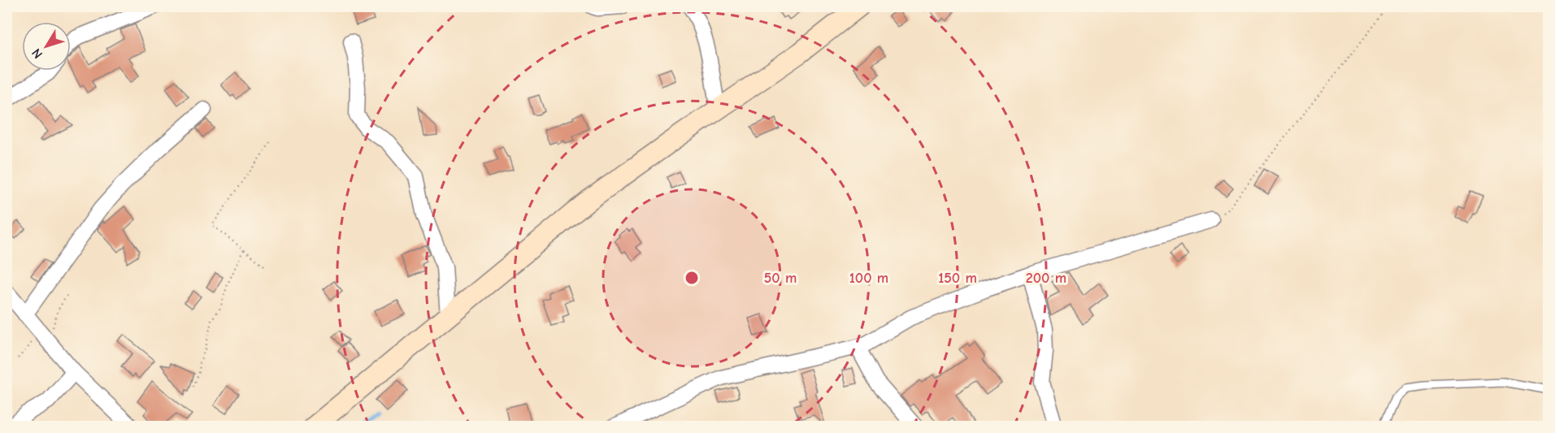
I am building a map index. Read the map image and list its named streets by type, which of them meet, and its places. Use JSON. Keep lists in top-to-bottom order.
{
  "north": "bottom left",
  "rings": [
    "50 m",
    "100 m",
    "150 m",
    "200 m"
  ]
}
